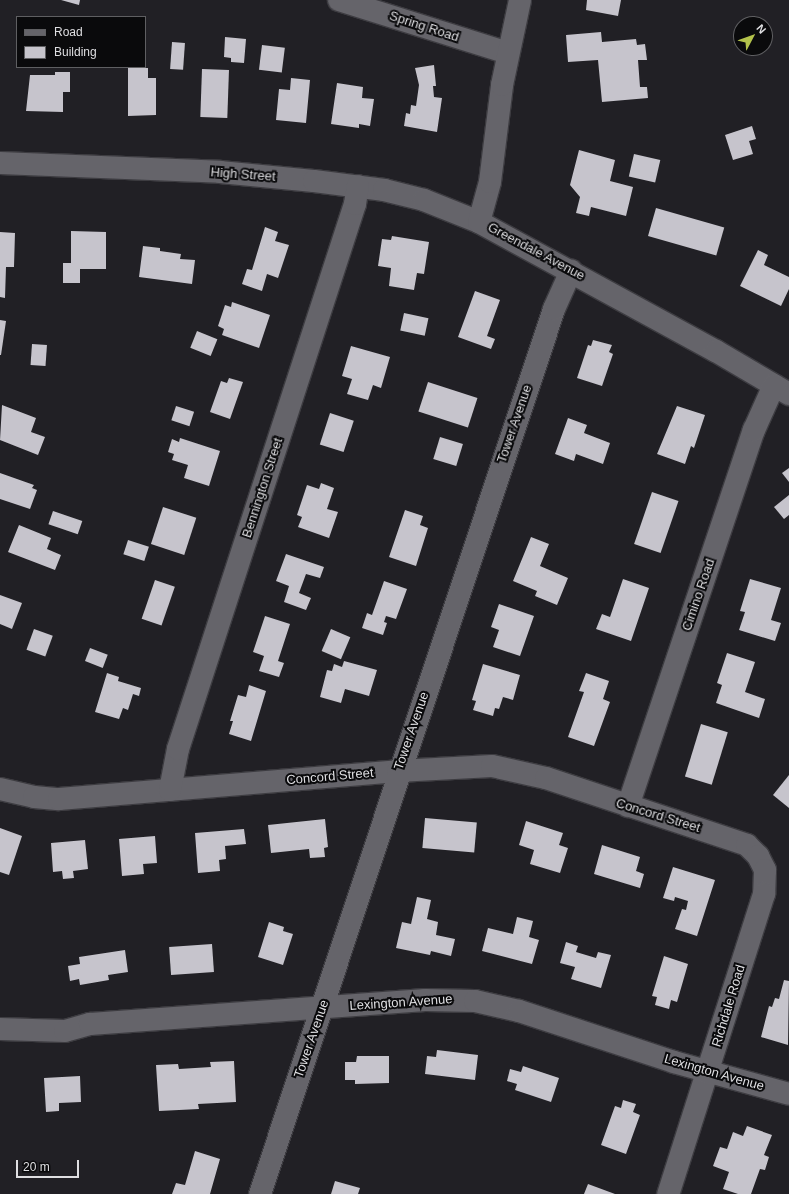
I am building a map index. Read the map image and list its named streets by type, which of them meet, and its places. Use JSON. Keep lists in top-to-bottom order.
{
  "streets": {
    "street": [
      "Spring Road",
      "High Street",
      "Greendale Avenue",
      "Tower Avenue",
      "Bennington Street",
      "Cimino Road",
      "Concord Street",
      "Lexington Avenue",
      "Richdale Road"
    ]
  },
  "crossings": [
    ["Spring Road", "Greendale Avenue"],
    ["High Street", "Greendale Avenue"],
    ["High Street", "Bennington Street"],
    ["Greendale Avenue", "Tower Avenue"],
    ["Greendale Avenue", "Cimino Road"],
    ["Tower Avenue", "Concord Street"],
    ["Tower Avenue", "Lexington Avenue"],
    ["Bennington Street", "Concord Street"],
    ["Cimino Road", "Concord Street"],
    ["Concord Street", "Richdale Road"],
    ["Lexington Avenue", "Richdale Road"]
  ],
  "legend": ["Road", "Building"],
  "scale_bar": "20 m",
  "north": "top right"
}
